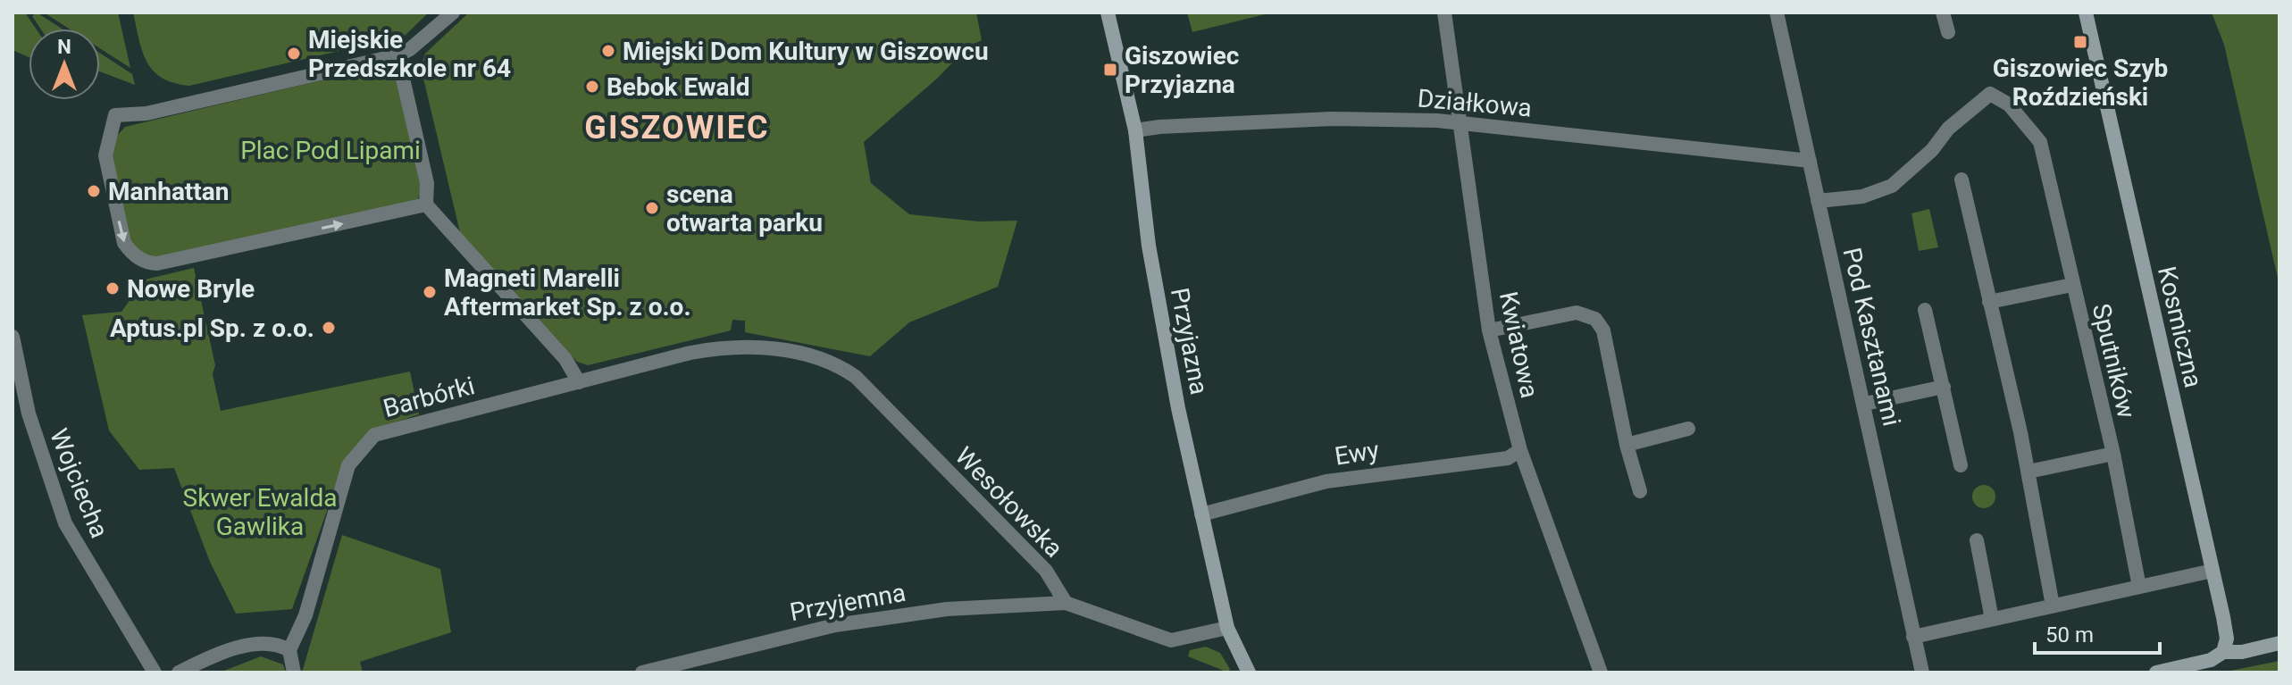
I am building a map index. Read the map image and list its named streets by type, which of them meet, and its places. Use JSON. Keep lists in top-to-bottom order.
{
  "streets": {
    "street": [
      "Działkowa",
      "Kosmiczna",
      "Pod Kasztanami",
      "Przyjazna",
      "Kwiatowa",
      "Sputników",
      "Barbórki",
      "Ewy",
      "Wojciecha",
      "Wesołowska",
      "Przyjemna"
    ]
  },
  "crossings": [
    ["Działkowa", "Pod Kasztanami"],
    ["Działkowa", "Przyjazna"],
    ["Działkowa", "Kwiatowa"],
    ["Pod Kasztanami", "Sputników"],
    ["Przyjazna", "Ewy"],
    ["Kwiatowa", "Ewy"],
    ["Barbórki", "Wesołowska"],
    ["Wesołowska", "Przyjemna"]
  ],
  "districts": ["GISZOWIEC"],
  "parks": ["Plac Pod Lipami", "Skwer Ewalda Gawlika"],
  "places": {
    "transit": ["Giszowiec Szyb Roździeński", "Giszowiec Przyjazna"],
    "other": [
      "Miejski Dom Kultury w Giszowcu",
      "Miejskie Przedszkole nr 64",
      "Bebok Ewald",
      "Manhattan",
      "scena otwarta parku",
      "Nowe Bryle",
      "Magneti Marelli Aftermarket Sp. z o.o.",
      "Aptus.pl Sp. z o.o."
    ]
  },
  "scale_bar": "50 m",
  "north": "top"
}
